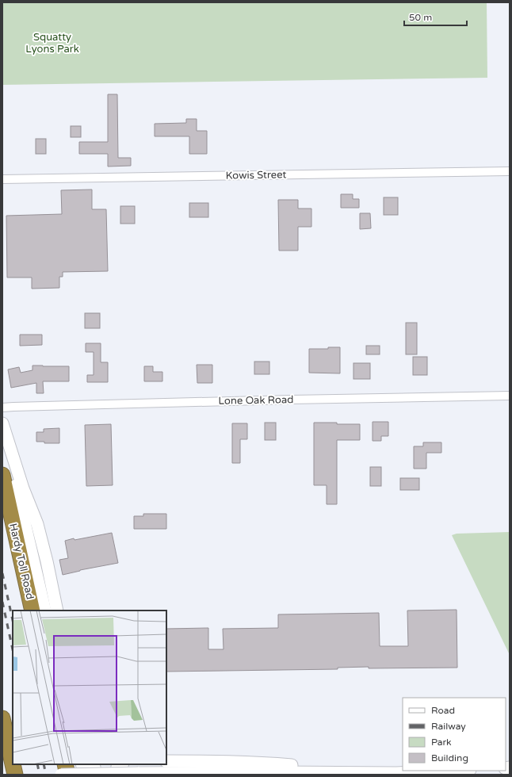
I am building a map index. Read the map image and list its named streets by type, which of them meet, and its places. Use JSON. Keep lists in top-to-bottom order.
{
  "streets": {
    "highway": ["Hardy Toll Road"],
    "street": ["Kowis Street", "Lone Oak Road"]
  },
  "parks": ["Squatty Lyons Park"],
  "legend": [
    "Road",
    "Railway",
    "Park",
    "Building"
  ],
  "scale_bar": "50 m"
}
